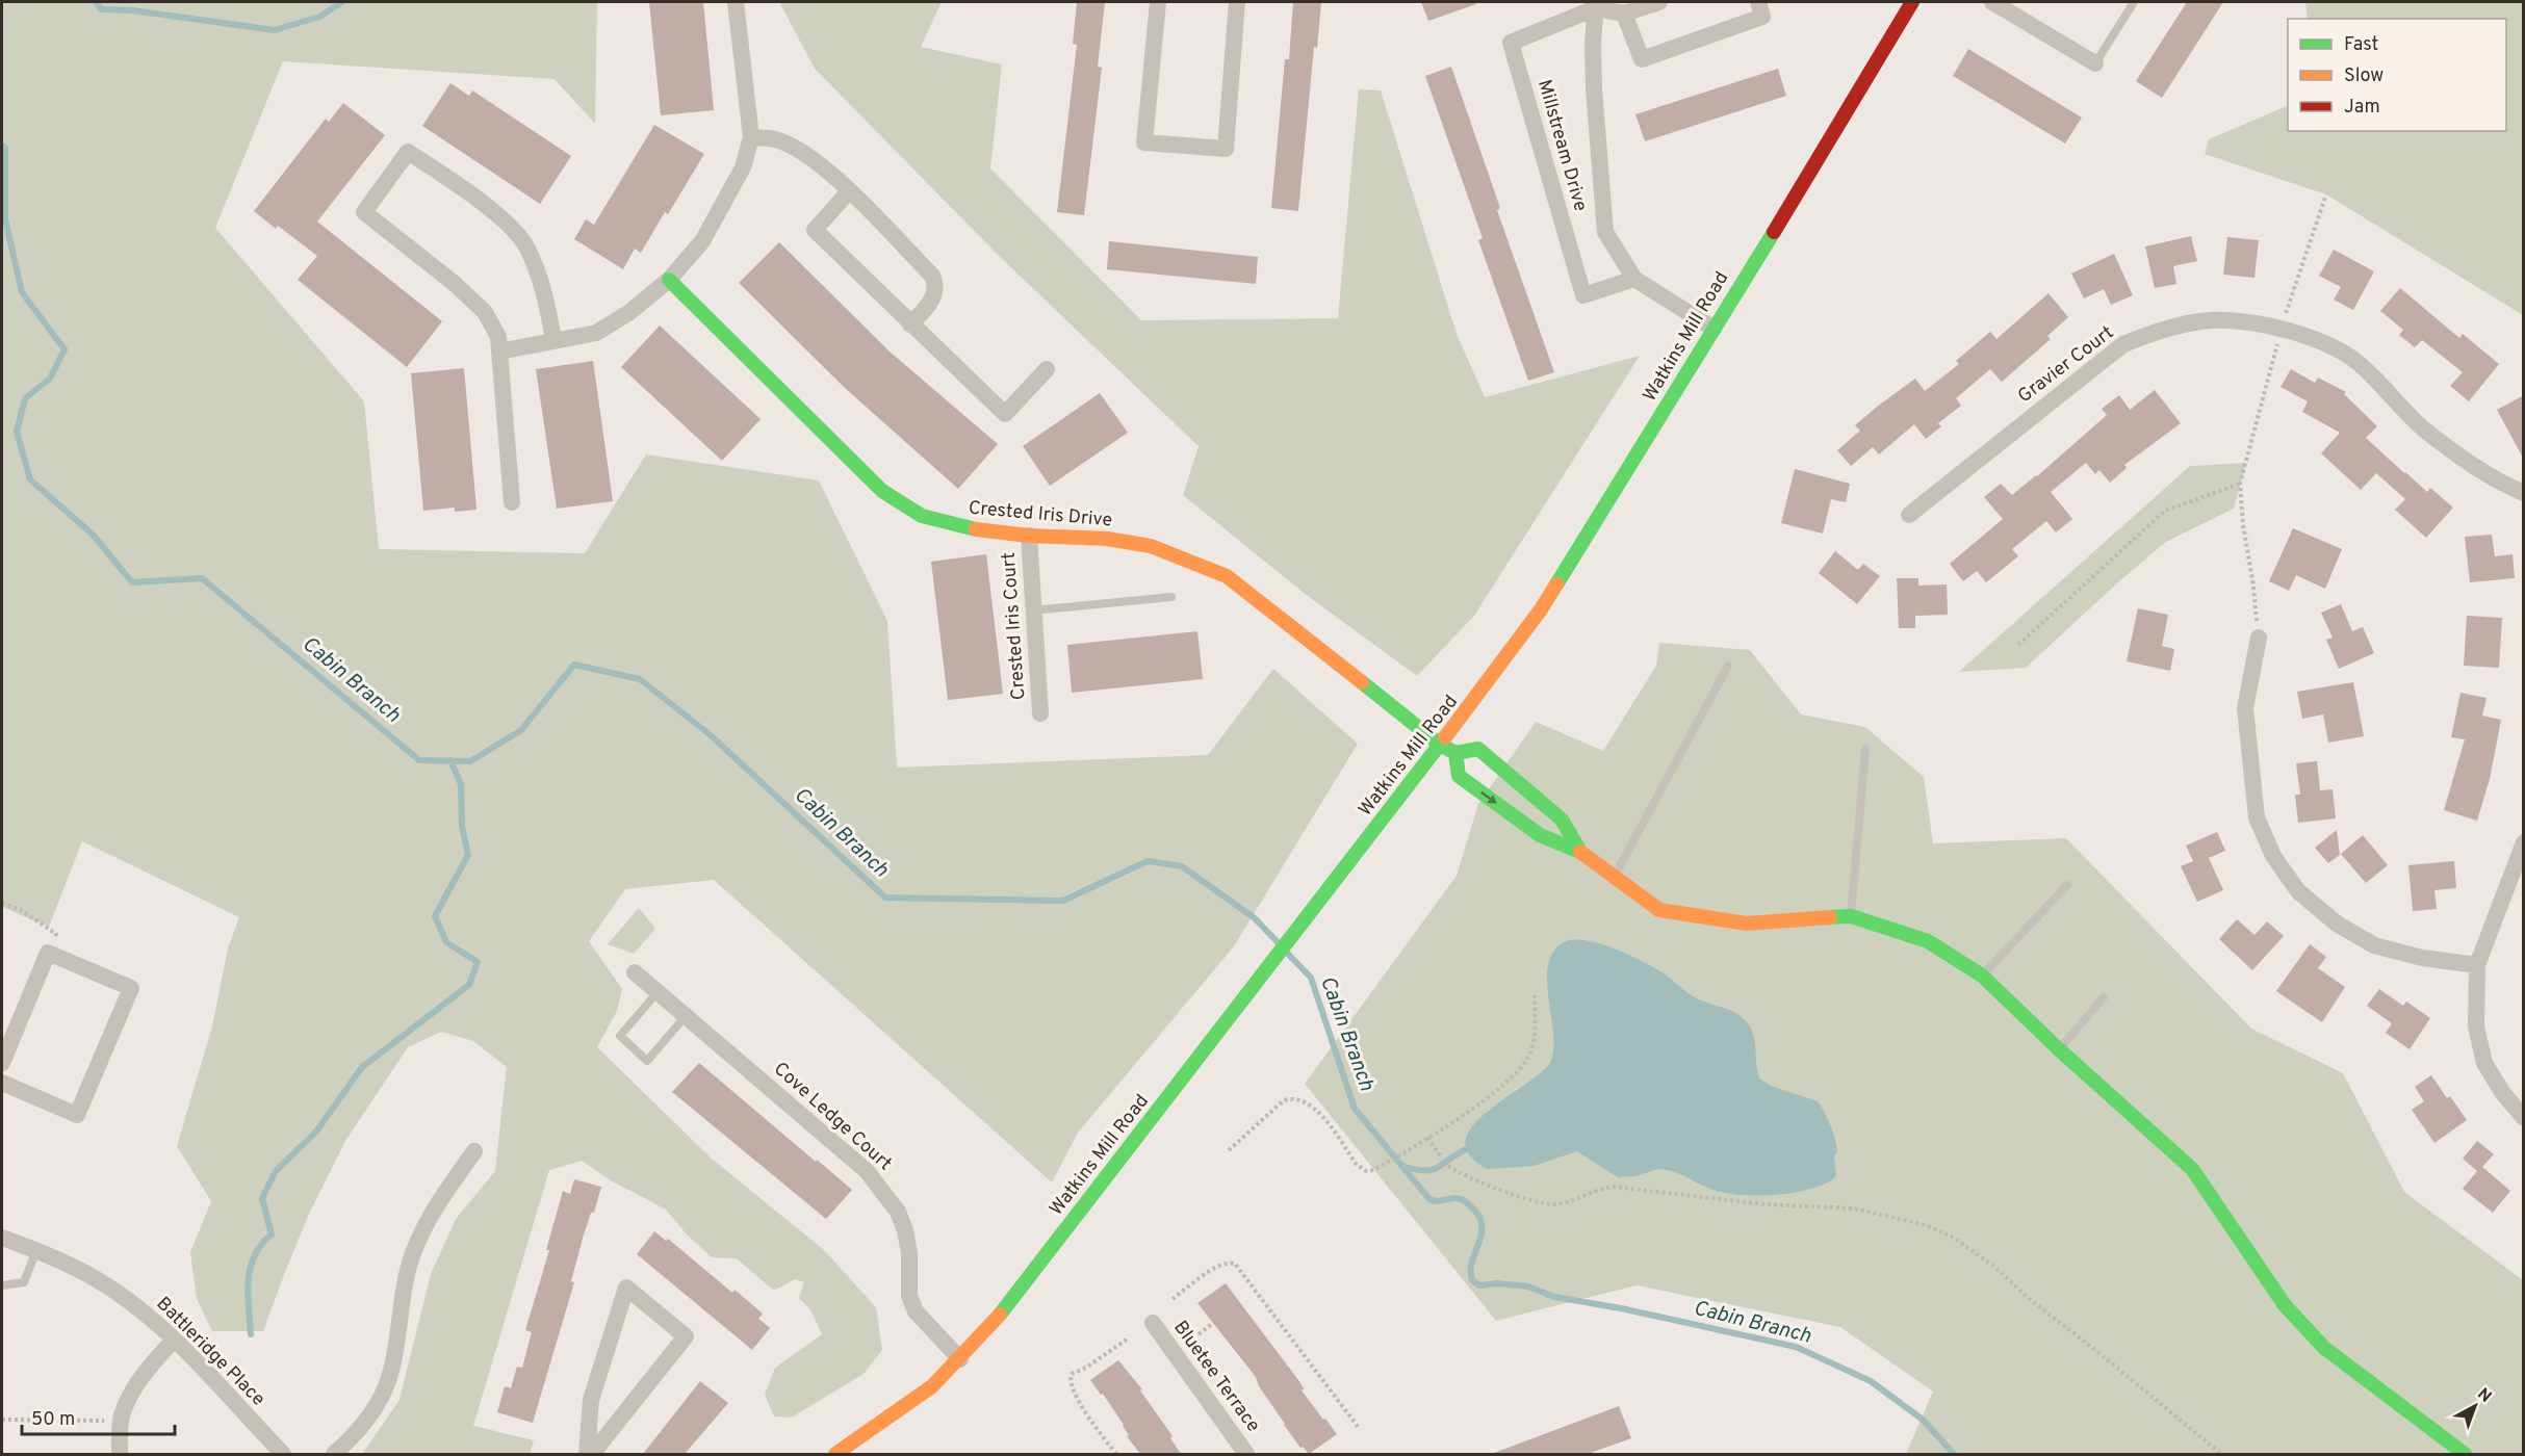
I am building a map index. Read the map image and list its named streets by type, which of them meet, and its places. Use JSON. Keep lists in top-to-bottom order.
{
  "streets": {
    "street": [
      "Millstream Drive",
      "Watkins Mill Road",
      "Gravier Court",
      "Crested Iris Drive",
      "Crested Iris Court",
      "Cove Ledge Court",
      "Battleridge Place",
      "Bluetee Terrace"
    ]
  },
  "crossings": [
    ["Millstream Drive", "Watkins Mill Road"],
    ["Watkins Mill Road", "Crested Iris Drive"],
    ["Watkins Mill Road", "Cove Ledge Court"],
    ["Crested Iris Drive", "Crested Iris Court"]
  ],
  "water": ["Cabin Branch"],
  "legend": ["Fast", "Slow", "Jam"],
  "scale_bar": "50 m",
  "north": "top right"
}
